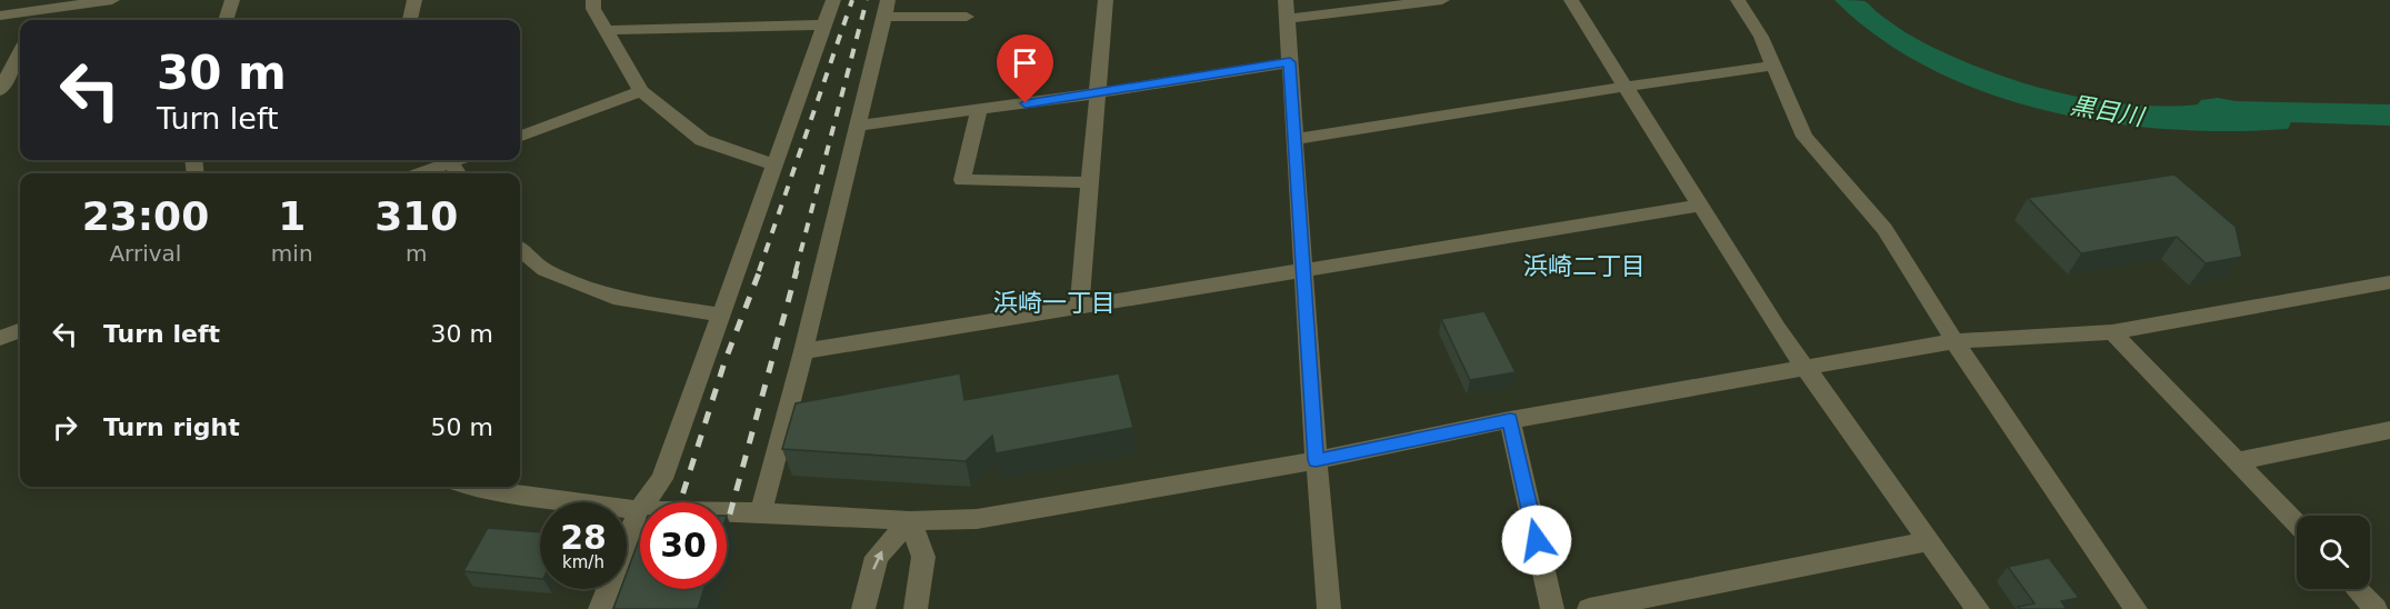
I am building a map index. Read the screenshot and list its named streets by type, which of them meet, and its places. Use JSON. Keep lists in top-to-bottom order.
{
  "districts": ["浜崎二丁目", "浜崎一丁目"],
  "water": ["黒目川"],
  "page": {
    "turn": ["30 m", "Turn left"],
    "eta": [
      "23:00",
      "Arrival",
      "1",
      "min",
      "310",
      "m"
    ],
    "list": [
      {
        "name": "Turn left",
        "value": "30 m"
      },
      {
        "name": "Turn right",
        "value": "50 m"
      }
    ],
    "speed": "28 km/h",
    "limit": "30"
  }
}
